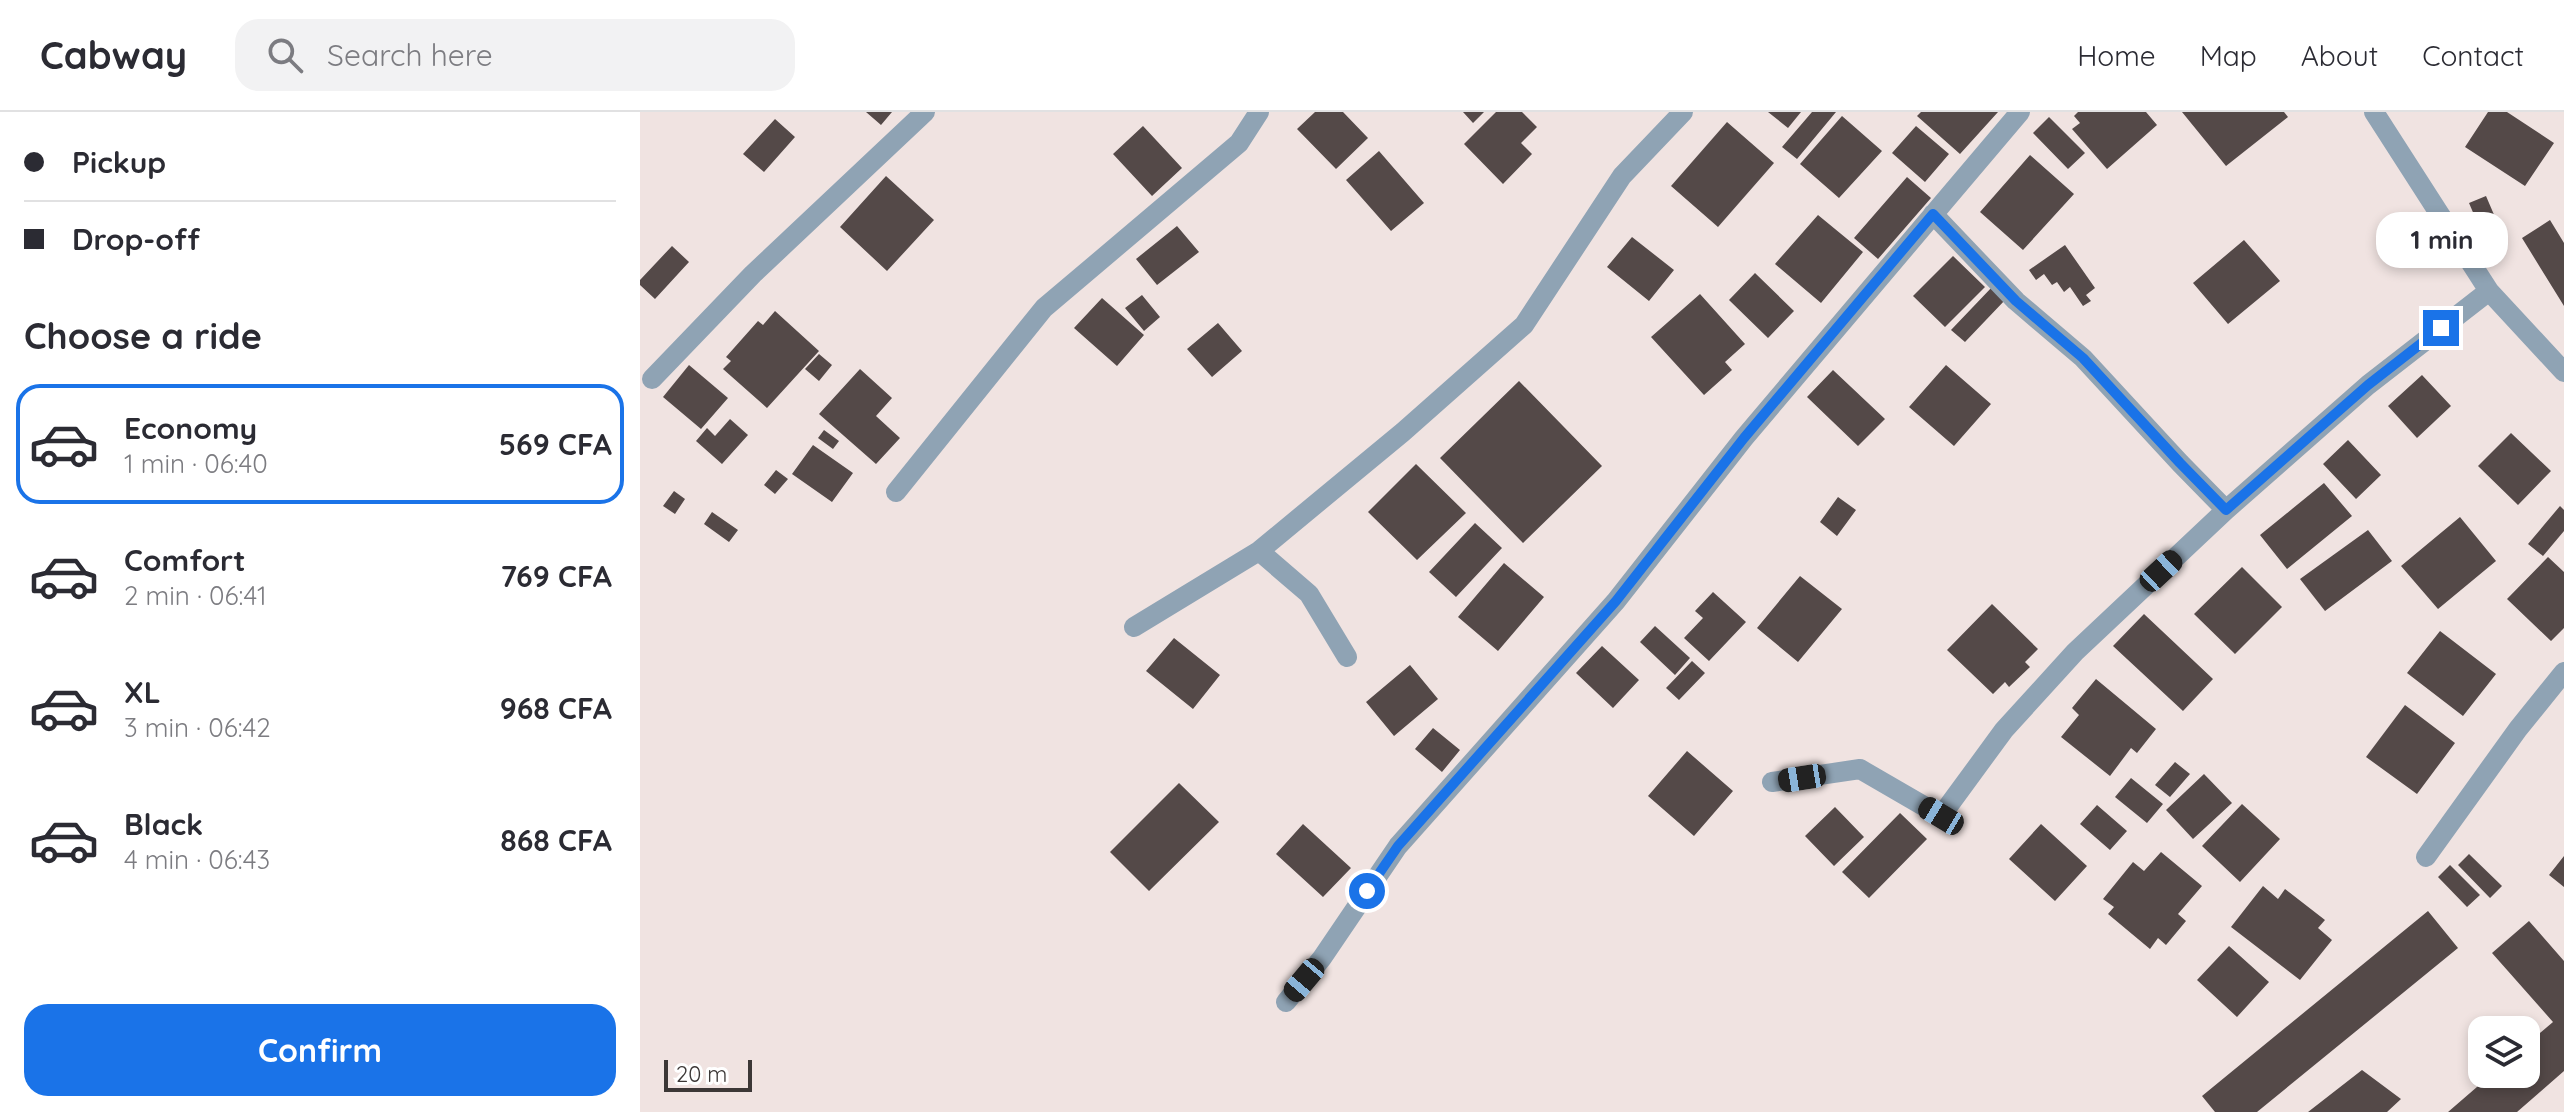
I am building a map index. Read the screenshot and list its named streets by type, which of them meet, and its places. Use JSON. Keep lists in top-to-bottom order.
{
  "scale_bar": "20 m",
  "page": {
    "header": "Cabway",
    "search": "Search here",
    "nav": [
      "Home",
      "Map",
      "About",
      "Contact"
    ],
    "banner": ["Pickup", "Drop-off"],
    "bubble": "1 min",
    "heading": "Choose a ride",
    "list": [
      {
        "name": "Economy",
        "note": "1 min · 06:40",
        "value": "569 CFA"
      },
      {
        "name": "Comfort",
        "note": "2 min · 06:41",
        "value": "769 CFA"
      },
      {
        "name": "XL",
        "note": "3 min · 06:42",
        "value": "968 CFA"
      },
      {
        "name": "Black",
        "note": "4 min · 06:43",
        "value": "868 CFA"
      }
    ],
    "buttons": "Confirm",
    "scale": "20 m"
  }
}
